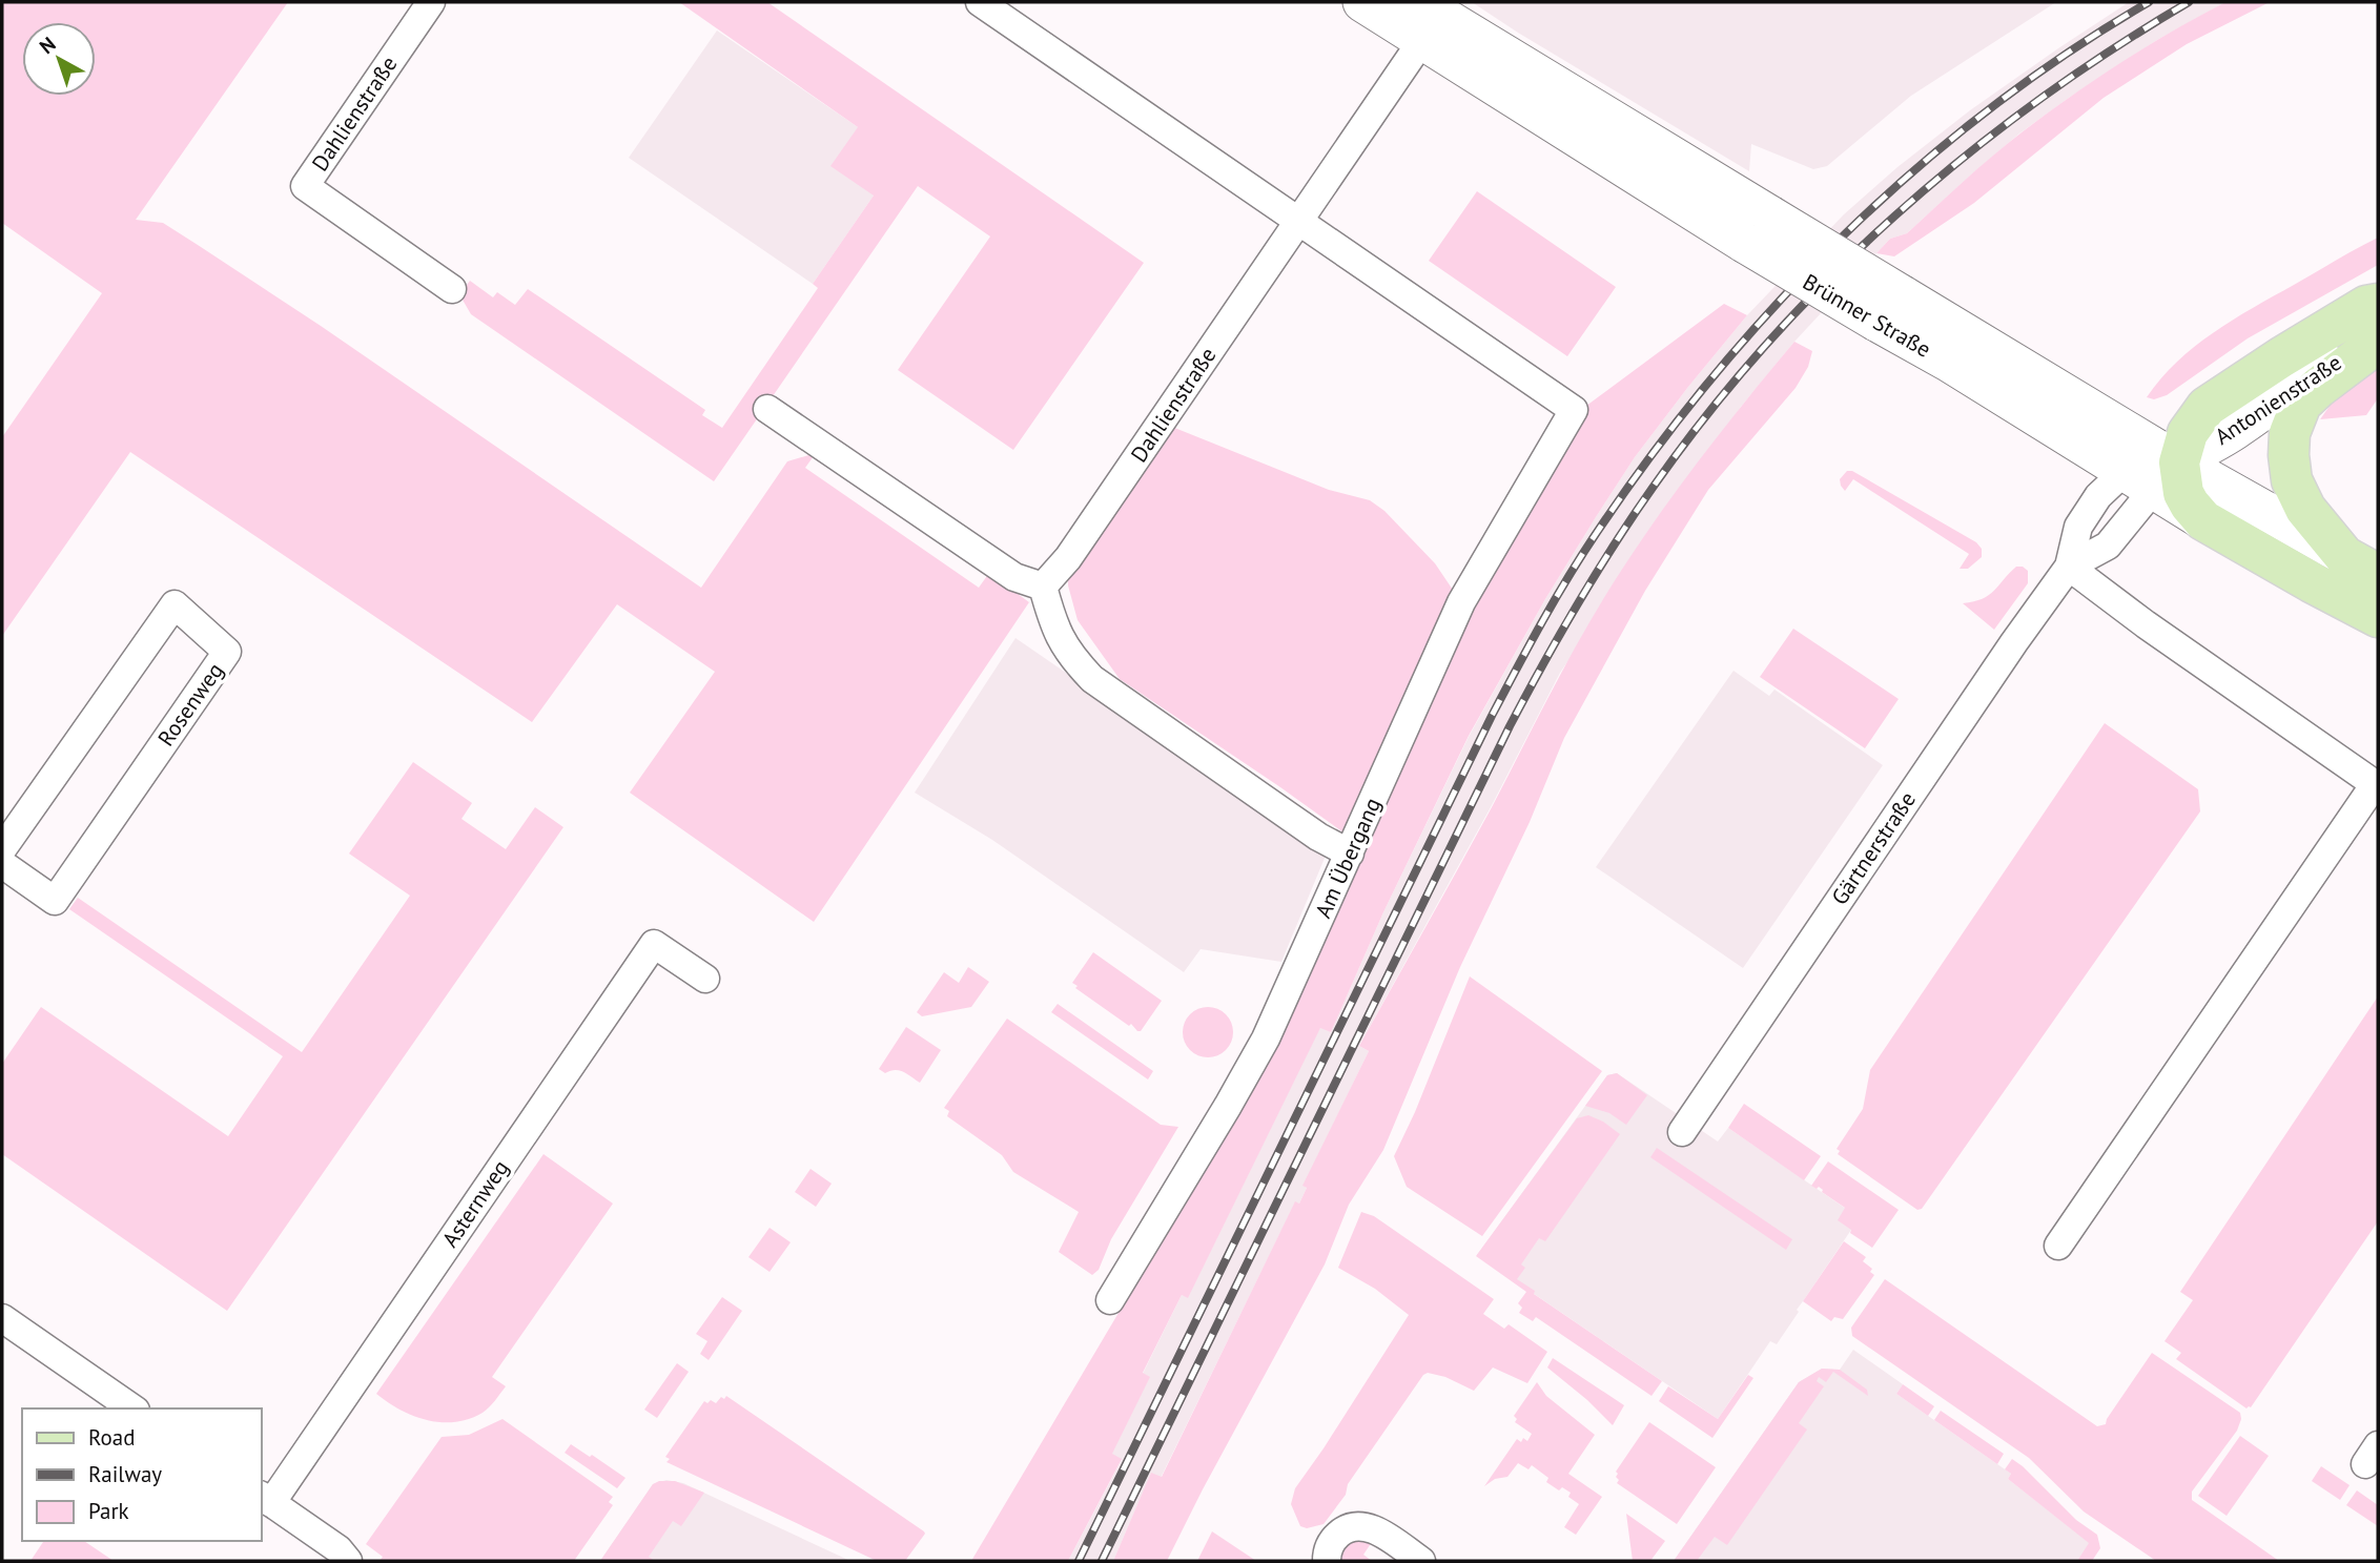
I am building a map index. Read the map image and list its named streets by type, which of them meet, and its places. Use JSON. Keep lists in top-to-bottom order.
{
  "streets": {
    "main road": ["Brünner Straße", "Antonienstraße"],
    "street": [
      "Dahlienstraße",
      "Rosenweg",
      "Gärtnerstraße",
      "Am Übergang",
      "Asternweg"
    ]
  },
  "crossings": [
    ["Dahlienstraße", "Brünner Straße"],
    ["Dahlienstraße", "Am Übergang"],
    ["Brünner Straße", "Antonienstraße"],
    ["Brünner Straße", "Gärtnerstraße"],
    ["Antonienstraße", "Gärtnerstraße"]
  ],
  "legend": ["Road", "Railway", "Park"],
  "north": "top left"
}
